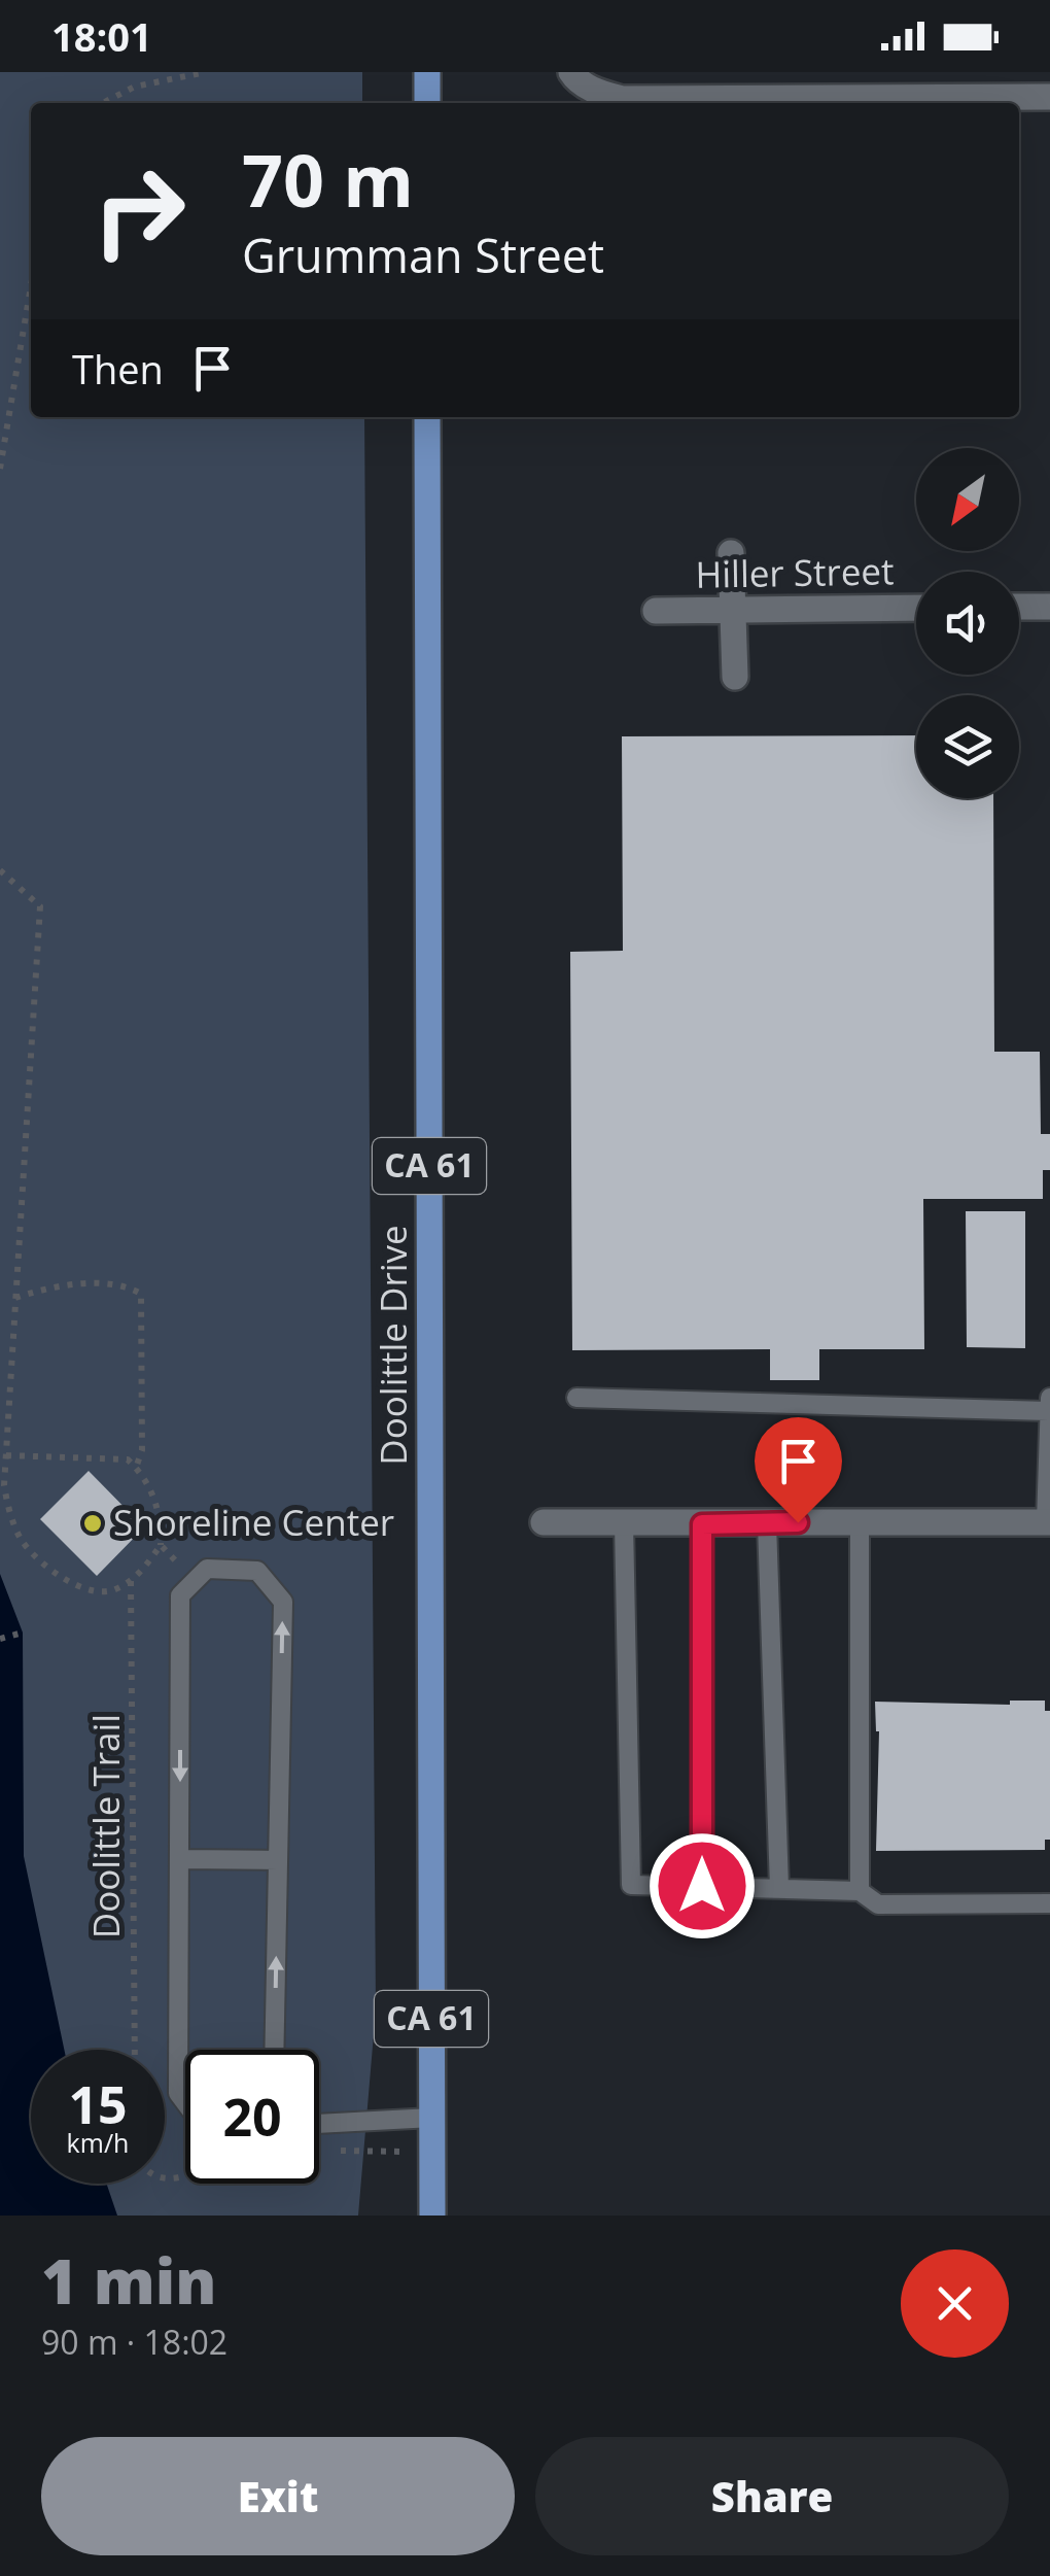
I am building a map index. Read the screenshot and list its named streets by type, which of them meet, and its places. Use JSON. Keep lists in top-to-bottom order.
{
  "streets": {
    "main road": ["CA 61", "Doolittle Drive"],
    "street": ["Hiller Street"],
    "path": ["Doolittle Trail"]
  },
  "places": ["Shoreline Center"],
  "north": "bottom left",
  "page": {
    "status": "18:01",
    "turn": ["70 m", "Grumman Street"],
    "then": "Then",
    "speed": "15 km/h",
    "limit": "20",
    "heading": ["1 min", "90 m · 18:02"],
    "buttons": ["Exit", "Share"]
  }
}
